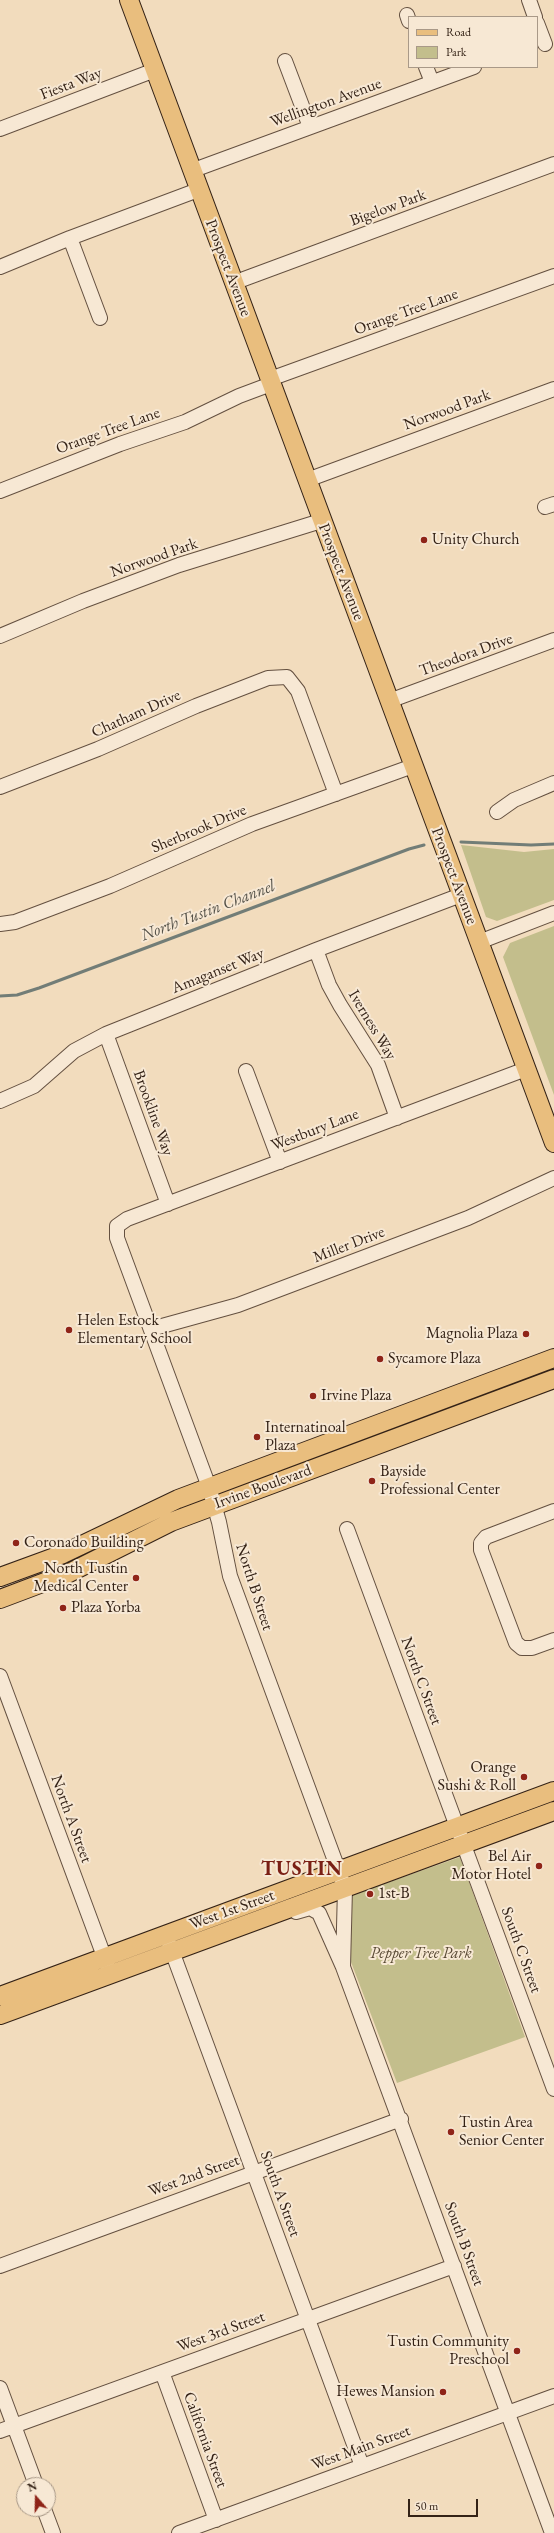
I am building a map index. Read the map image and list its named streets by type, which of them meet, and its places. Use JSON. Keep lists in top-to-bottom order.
{
  "streets": {
    "main road": ["Prospect Avenue", "Irvine Boulevard", "West 1st Street"],
    "street": [
      "Fiesta Way",
      "Wellington Avenue",
      "Bigelow Park",
      "Orange Tree Lane",
      "Norwood Park",
      "Theodora Drive",
      "Chatham Drive",
      "Sherbrook Drive",
      "Amaganset Way",
      "Iverness Way",
      "Brookline Way",
      "Westbury Lane",
      "Miller Drive",
      "North B Street",
      "North C Street",
      "North A Street",
      "South C Street",
      "West 2nd Street",
      "South A Street",
      "South B Street",
      "West 3rd Street",
      "California Street",
      "West Main Street"
    ]
  },
  "crossings": [
    ["Fiesta Way", "Prospect Avenue"],
    ["Wellington Avenue", "Prospect Avenue"],
    ["Bigelow Park", "Prospect Avenue"],
    ["Prospect Avenue", "Orange Tree Lane"],
    ["Prospect Avenue", "Norwood Park"],
    ["Prospect Avenue", "Theodora Drive"],
    ["Prospect Avenue", "Sherbrook Drive"],
    ["Prospect Avenue", "Amaganset Way"],
    ["Prospect Avenue", "Westbury Lane"],
    ["Chatham Drive", "Sherbrook Drive"],
    ["Amaganset Way", "Iverness Way"],
    ["Amaganset Way", "Brookline Way"],
    ["Iverness Way", "Westbury Lane"],
    ["Brookline Way", "Westbury Lane"],
    ["Westbury Lane", "North B Street"],
    ["Miller Drive", "North B Street"],
    ["Irvine Boulevard", "North B Street"],
    ["North B Street", "West 1st Street"],
    ["North B Street", "South B Street"],
    ["North C Street", "West 1st Street"],
    ["North C Street", "South C Street"],
    ["North A Street", "West 1st Street"],
    ["West 1st Street", "South C Street"],
    ["West 1st Street", "South A Street"],
    ["West 1st Street", "South B Street"],
    ["West 2nd Street", "South A Street"],
    ["West 2nd Street", "South B Street"],
    ["South A Street", "West 3rd Street"],
    ["South A Street", "West Main Street"],
    ["South B Street", "West 3rd Street"],
    ["South B Street", "West Main Street"],
    ["West 3rd Street", "California Street"],
    ["California Street", "West Main Street"]
  ],
  "districts": ["TUSTIN"],
  "water": ["North Tustin Channel"],
  "parks": ["Pepper Tree Park"],
  "places": [
    "Unity Church",
    "Helen Estock Elementary School",
    "Magnolia Plaza",
    "Sycamore Plaza",
    "Irvine Plaza",
    "Internatinoal Plaza",
    "Bayside Professional Center",
    "Coronado Building",
    "North Tustin Medical Center",
    "Plaza Yorba",
    "Orange Sushi & Roll",
    "Bel Air Motor Hotel",
    "1st-B",
    "Tustin Area Senior Center",
    "Tustin Community Preschool",
    "Hewes Mansion"
  ],
  "legend": ["Road", "Park"],
  "scale_bar": "50 m",
  "north": "top"
}
